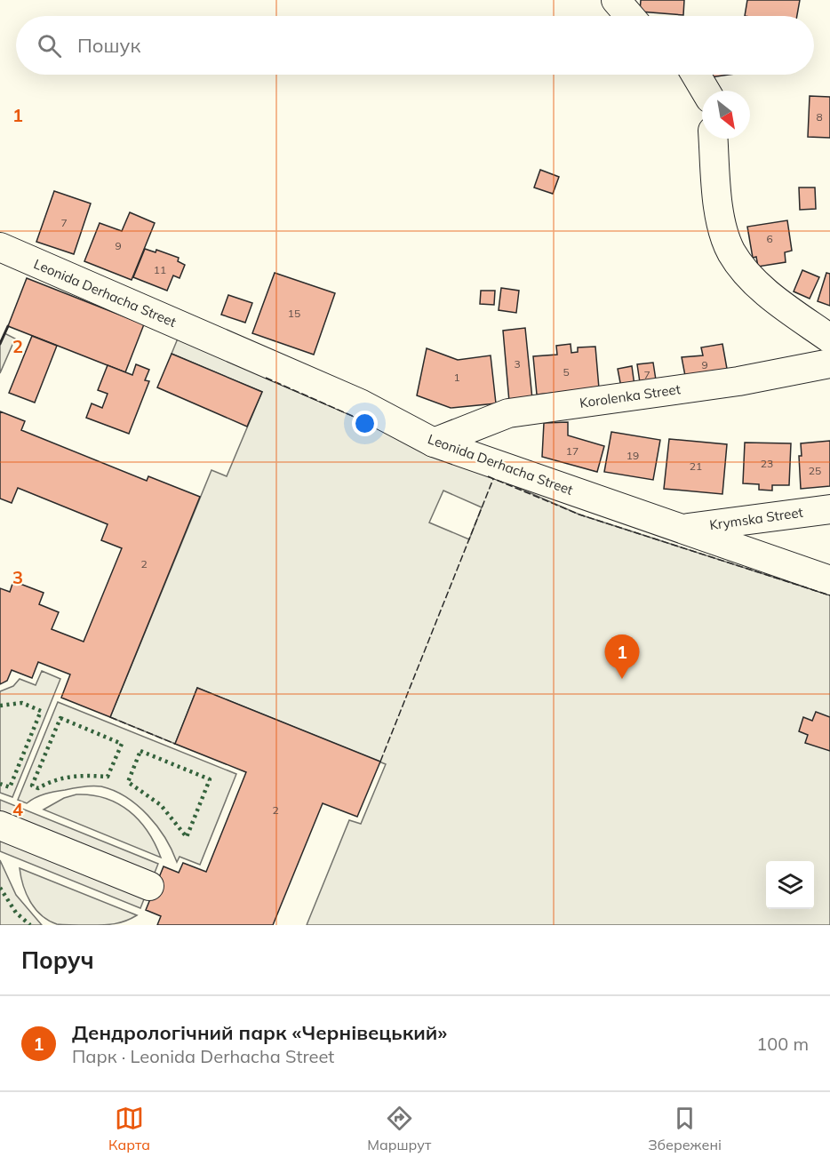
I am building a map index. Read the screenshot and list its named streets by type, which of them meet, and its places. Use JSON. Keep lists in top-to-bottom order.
{
  "streets": {
    "street": ["Leonida Derhacha Street", "Korolenka Street", "Krymska Street"]
  },
  "crossings": [
    ["Leonida Derhacha Street", "Korolenka Street"],
    ["Leonida Derhacha Street", "Krymska Street"]
  ],
  "house_numbers": [
    "8",
    "7",
    "6",
    "9",
    "11",
    "15",
    "3",
    "9",
    "5",
    "7",
    "1",
    "17",
    "19",
    "23",
    "21",
    "25",
    "2",
    "2"
  ],
  "north": "bottom right",
  "page": {
    "search": "Пошук",
    "pins": "1",
    "heading": "Поруч",
    "list": [
      {
        "mark": "1",
        "name": "Дендрологічний парк «Чернівецький»",
        "note": "Парк · Leonida Derhacha Street",
        "value": "100 m"
      }
    ],
    "nav": ["Карта", "Маршрут", "Збережені"]
  },
  "grid": {
    "rows": [
      "1",
      "2",
      "3",
      "4"
    ]
  }
}
